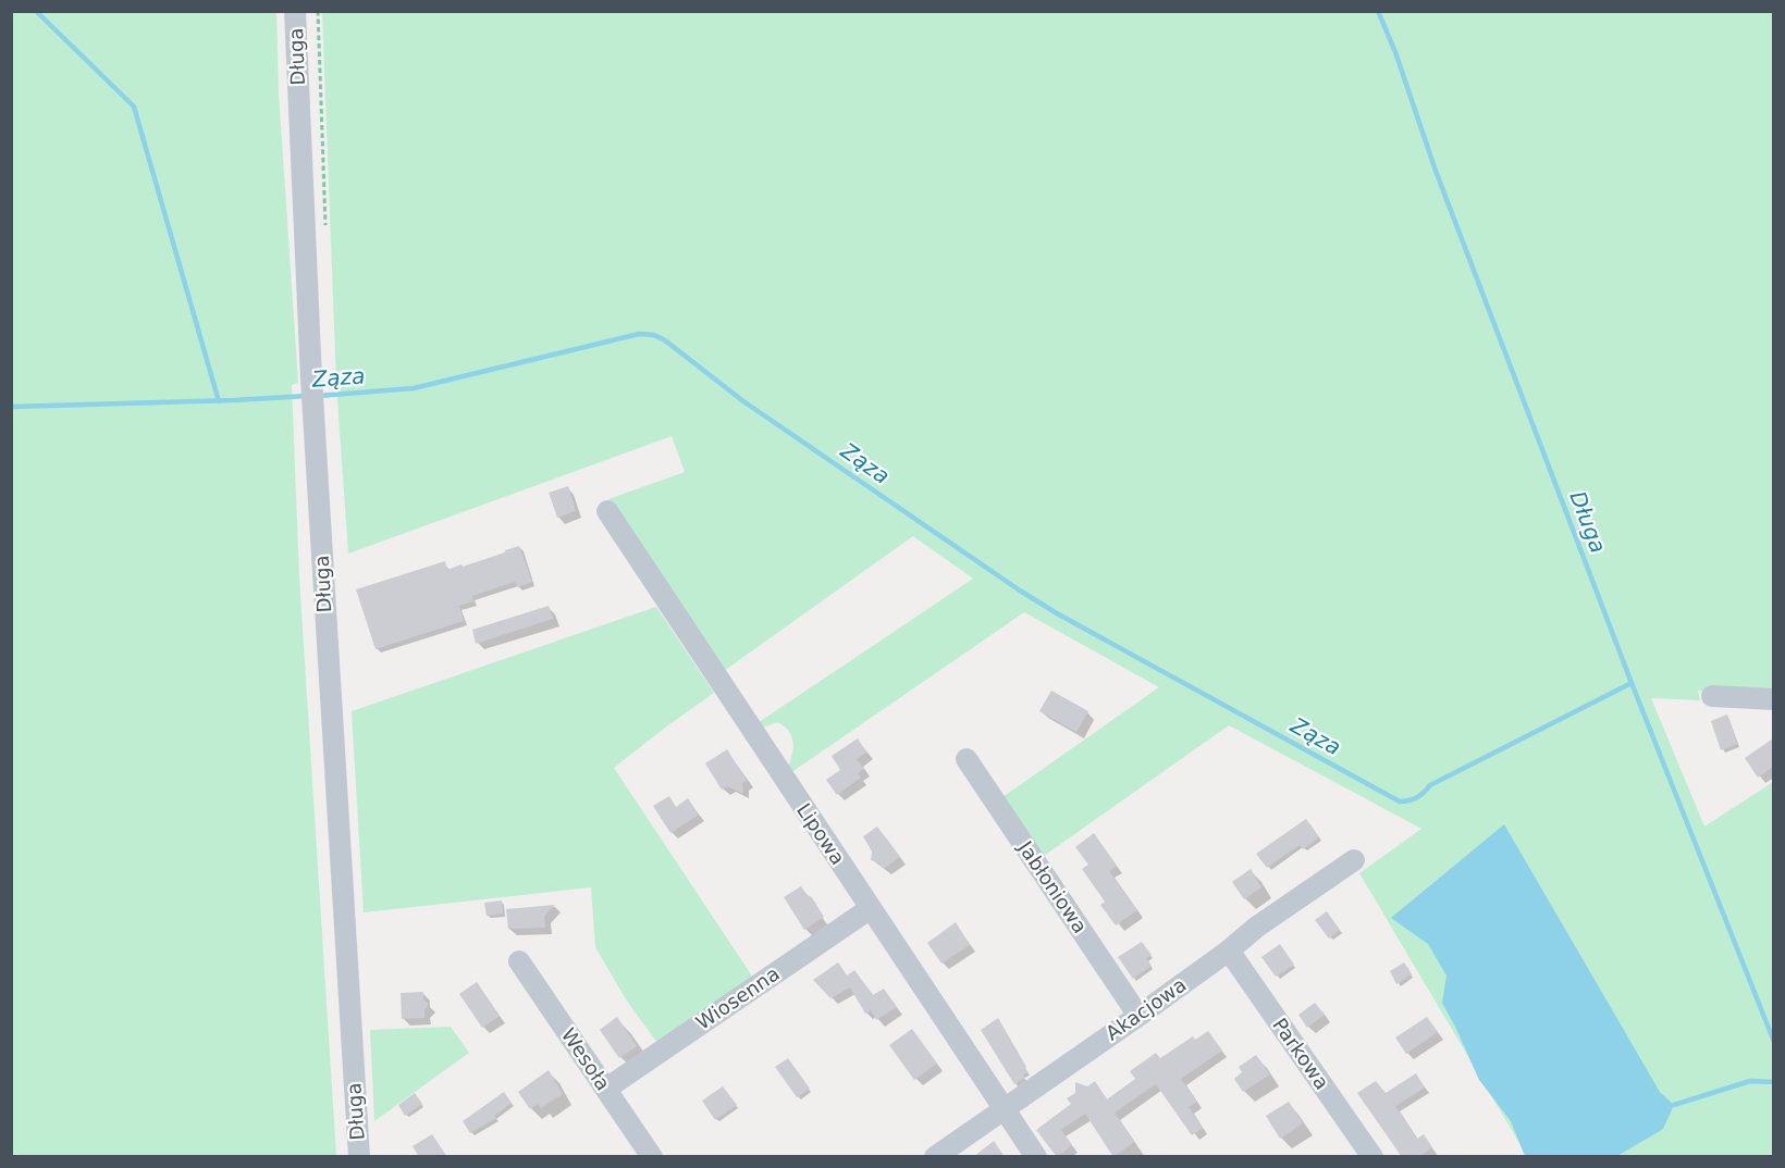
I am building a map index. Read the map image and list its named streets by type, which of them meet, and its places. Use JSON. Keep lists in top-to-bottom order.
{
  "streets": {
    "street": [
      "Długa",
      "Lipowa",
      "Jabłoniowa",
      "Wiosenna",
      "Akacjowa",
      "Parkowa",
      "Wesoła"
    ]
  },
  "crossings": [
    ["Lipowa", "Wiosenna"],
    ["Lipowa", "Akacjowa"],
    ["Jabłoniowa", "Akacjowa"],
    ["Wiosenna", "Wesoła"],
    ["Akacjowa", "Parkowa"]
  ],
  "water": ["Ząza", "Długa"]
}
